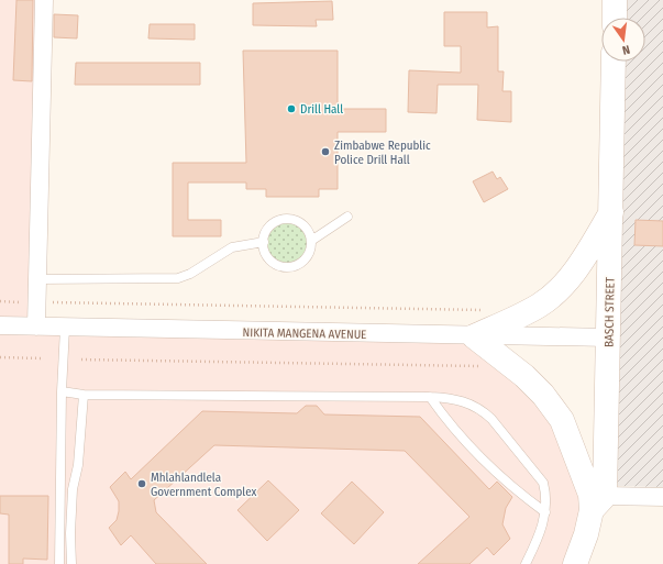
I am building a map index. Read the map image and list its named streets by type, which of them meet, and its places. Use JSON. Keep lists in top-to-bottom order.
{
  "streets": {
    "street": ["BASCH STREET", "NIKITA MANGENA AVENUE"]
  },
  "crossings": [
    ["BASCH STREET", "NIKITA MANGENA AVENUE"]
  ],
  "places": ["Drill Hall", "Zimbabwe Republic Police Drill Hall", "Mhlahlandlela Government Complex"],
  "north": "bottom"
}
